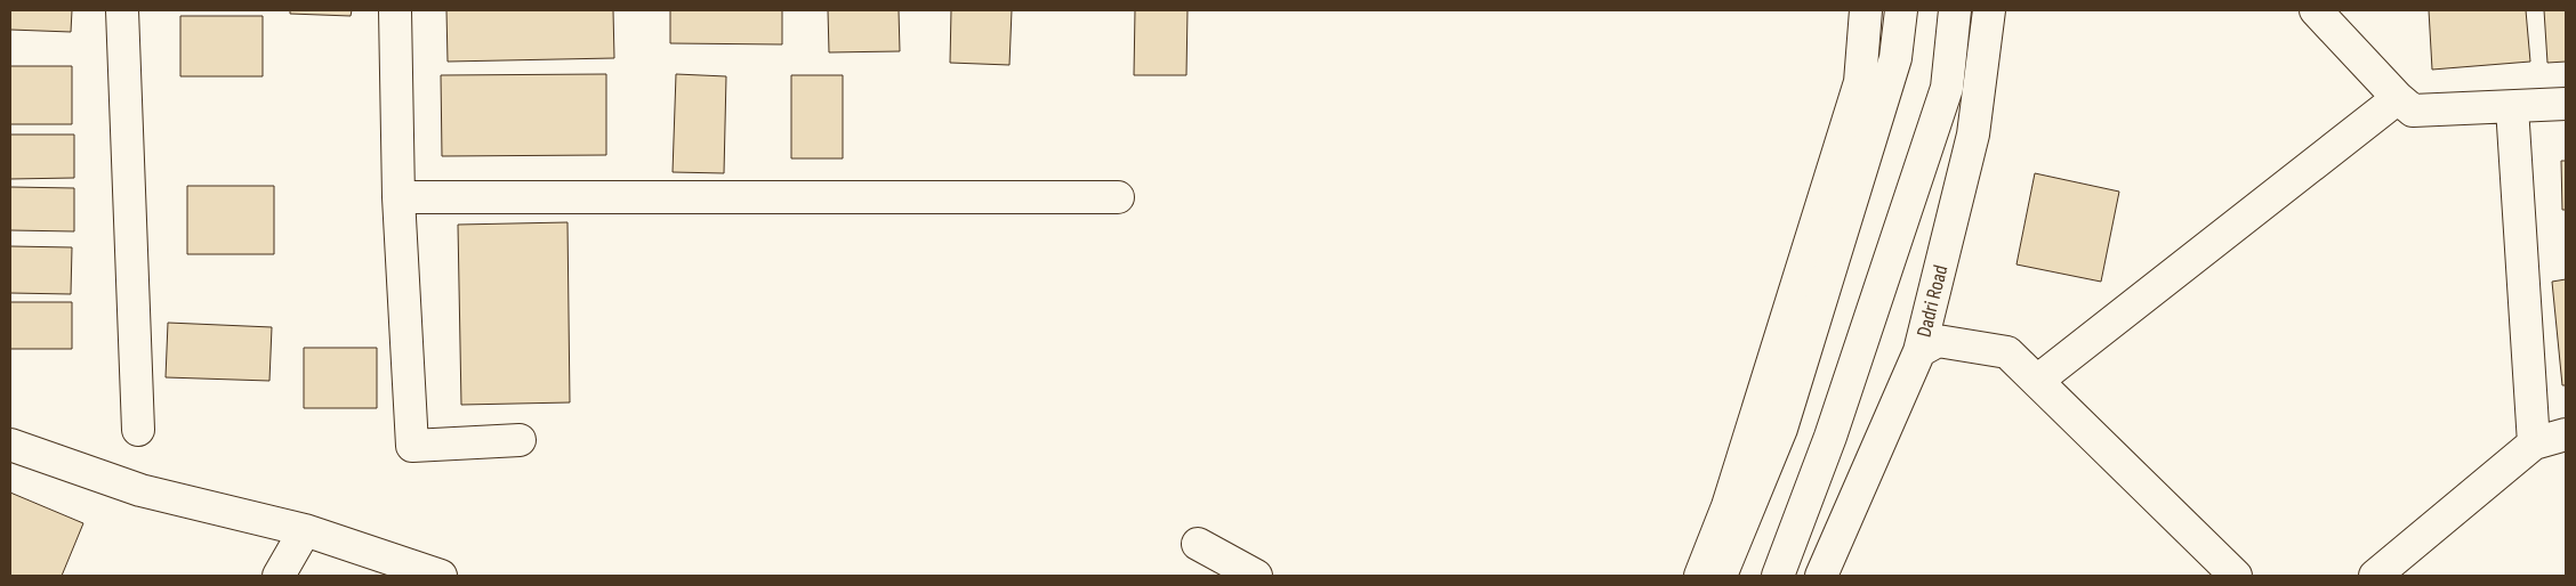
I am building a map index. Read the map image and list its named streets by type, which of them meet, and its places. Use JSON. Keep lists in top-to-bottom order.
{
  "streets": {
    "street": ["Dadri Road"]
  }
}
